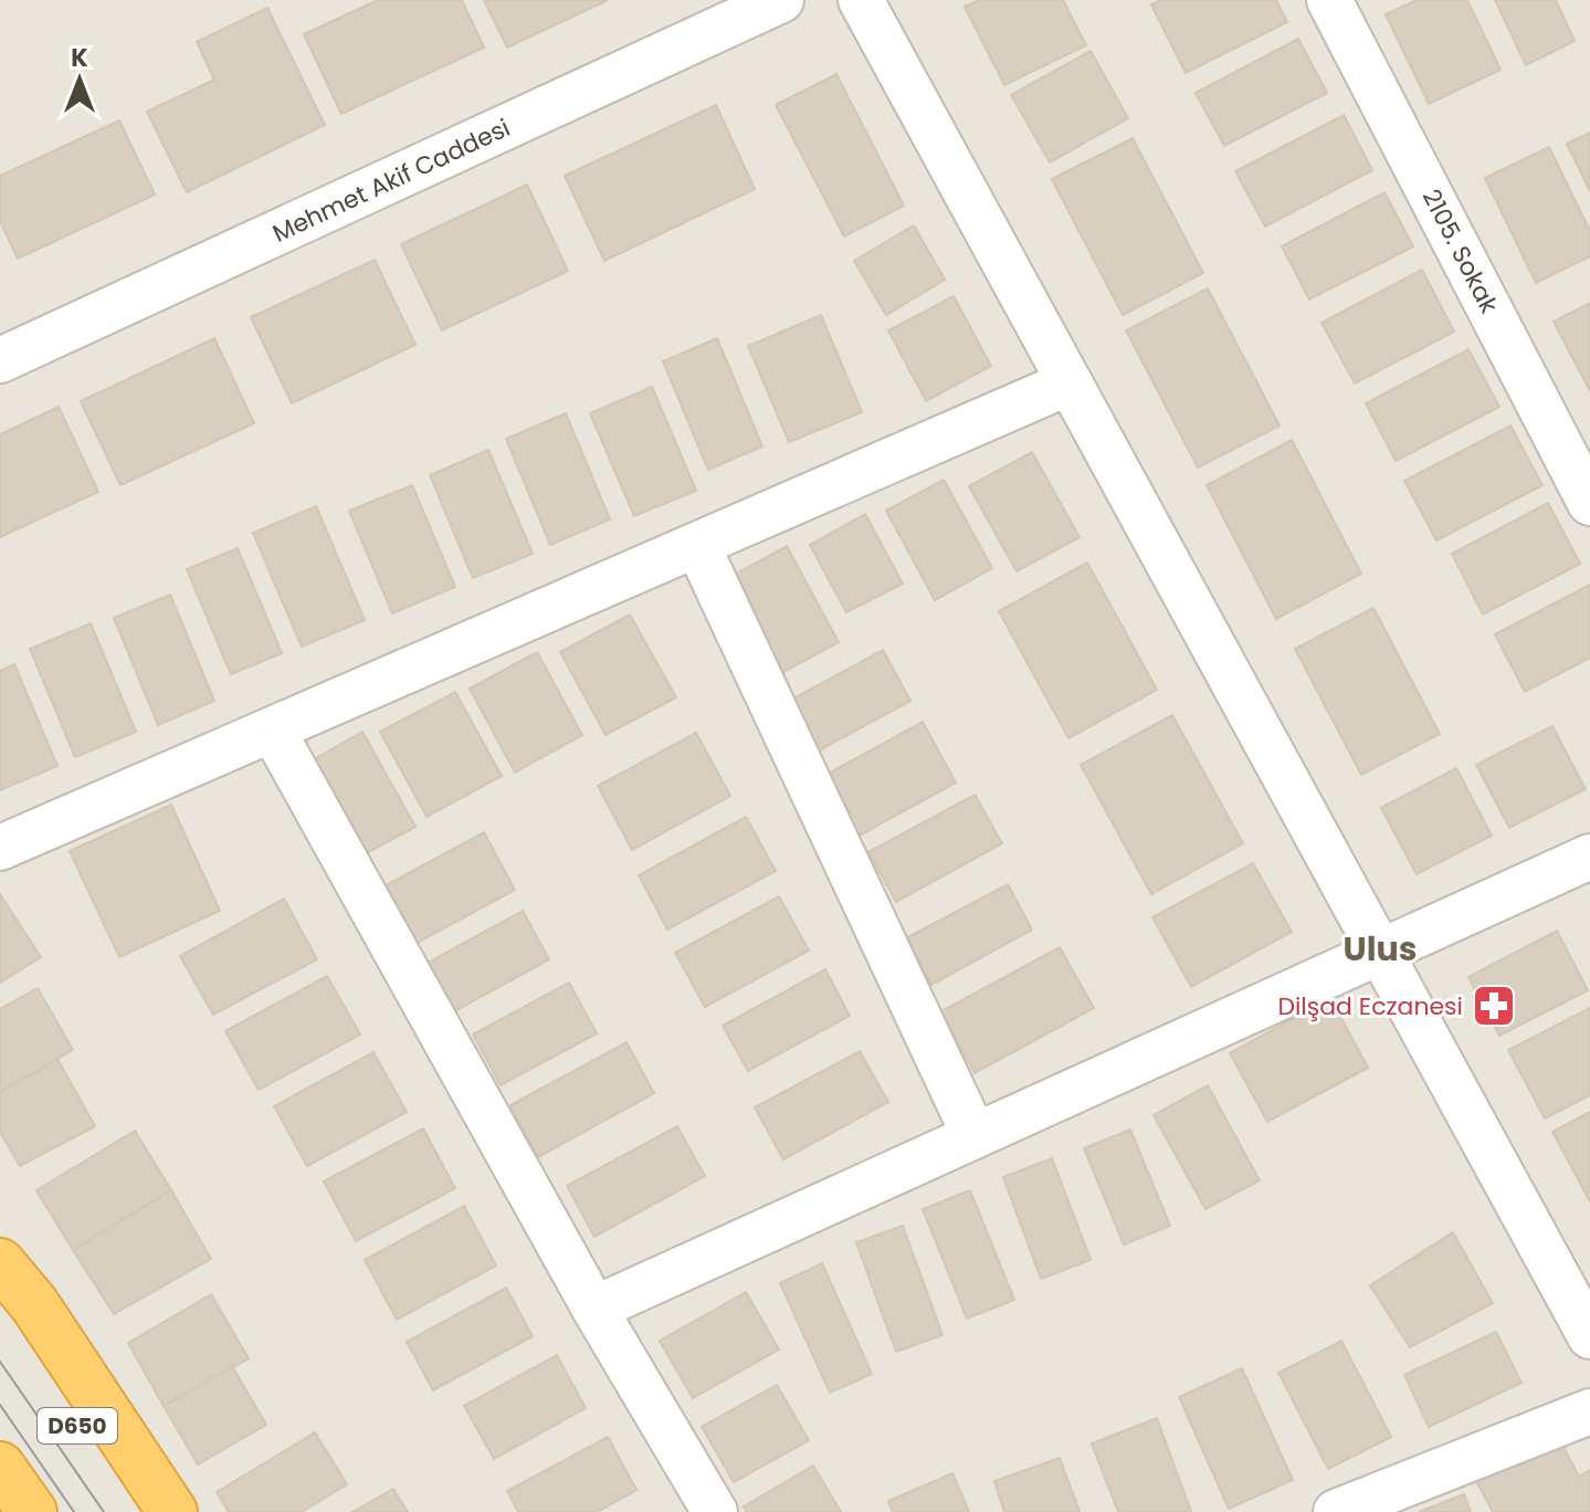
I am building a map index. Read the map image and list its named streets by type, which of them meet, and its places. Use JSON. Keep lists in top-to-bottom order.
{
  "streets": {
    "highway": ["D650"],
    "street": ["Mehmet Akif Caddesi", "2105. Sokak"]
  },
  "districts": ["Ulus"],
  "places": {
    "pharmacy": ["Dilşad Eczanesi"]
  },
  "north": "top"
}
